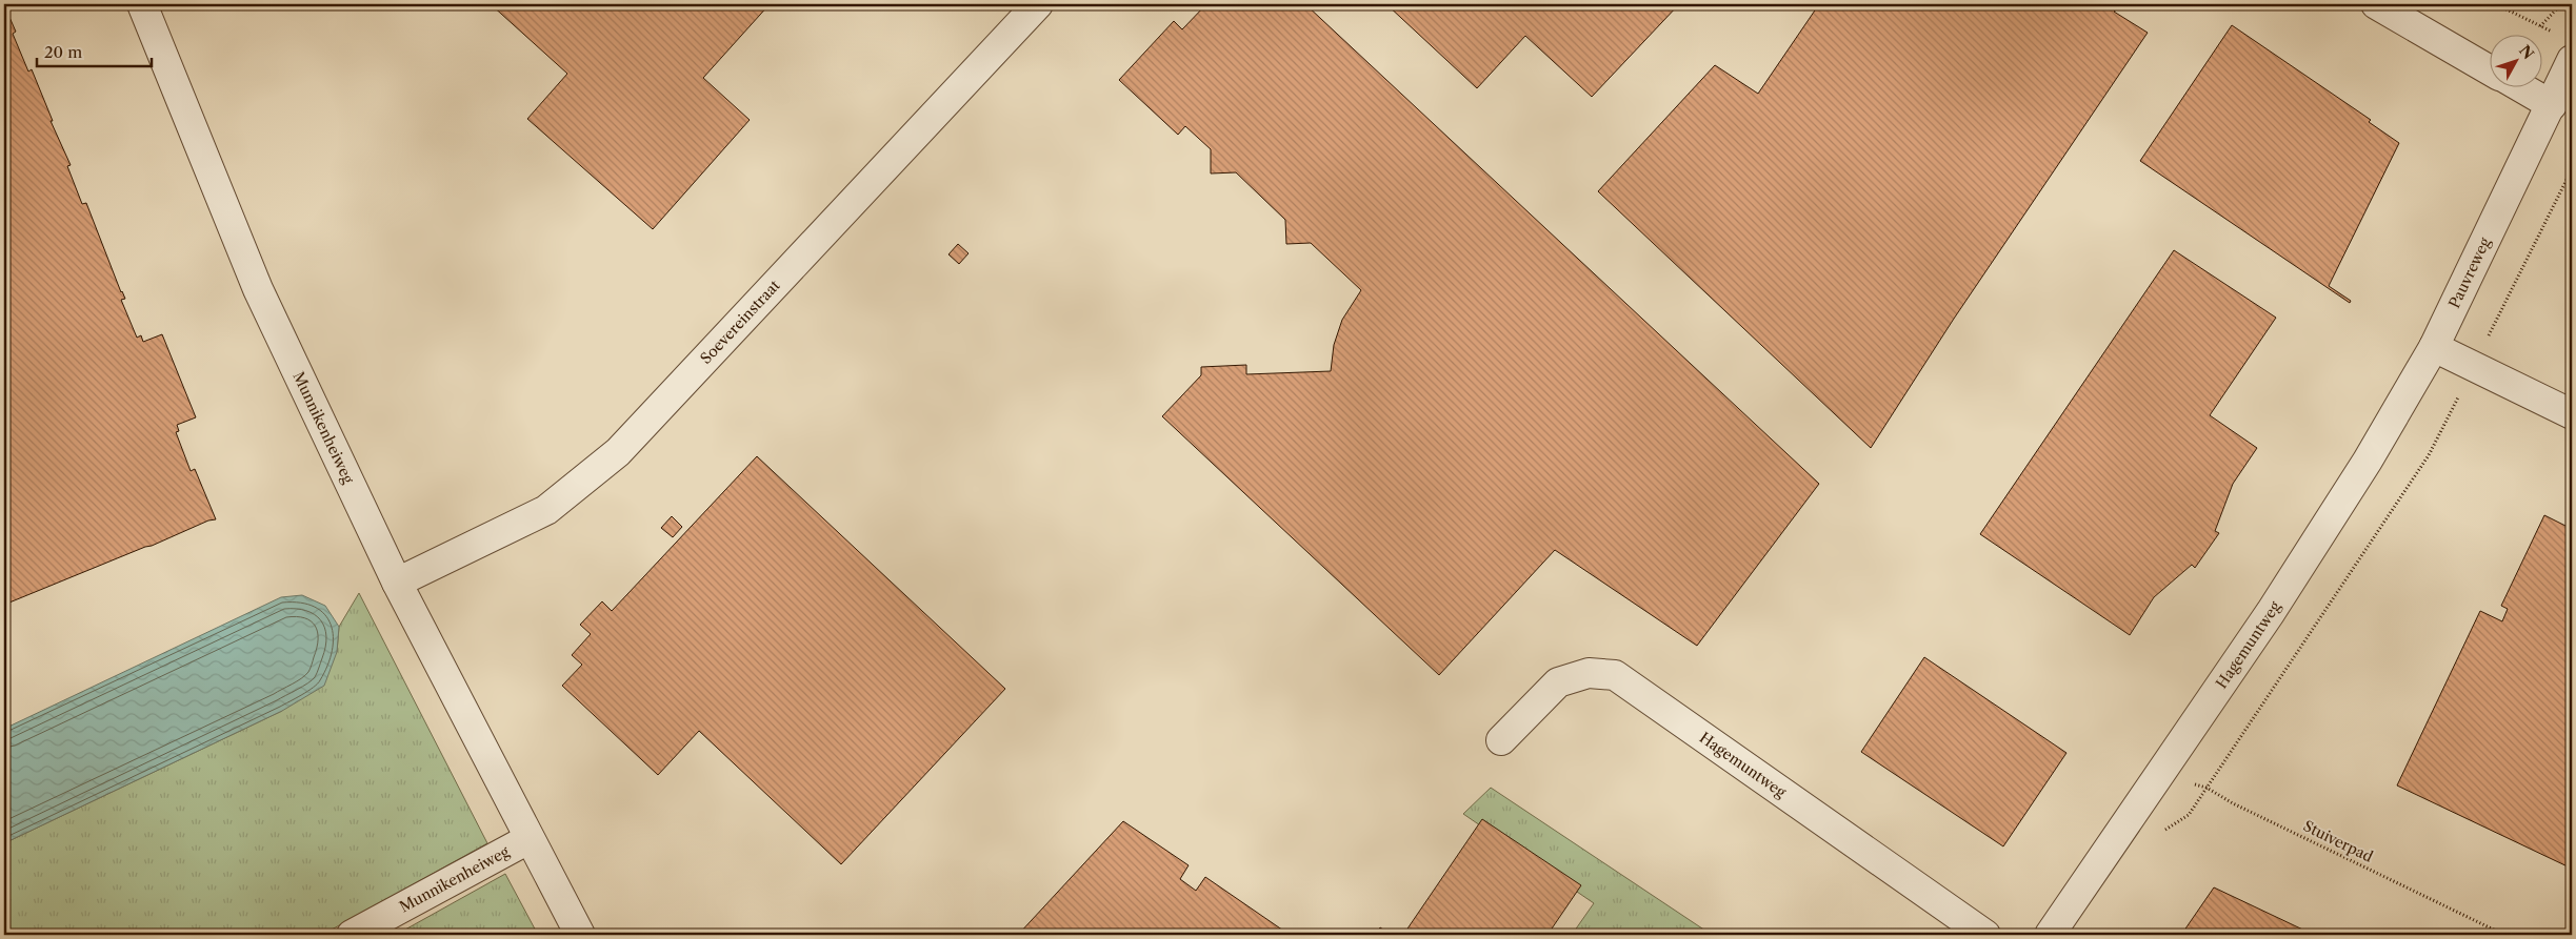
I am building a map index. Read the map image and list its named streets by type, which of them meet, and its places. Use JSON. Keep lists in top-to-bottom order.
{
  "streets": {
    "street": [
      "Pauvreweg",
      "Soevereinstraat",
      "Munnikenheiweg",
      "Hagemuntweg"
    ],
    "path": ["Stuiverpad"]
  },
  "crossings": [
    ["Pauvreweg", "Hagemuntweg"],
    ["Soevereinstraat", "Munnikenheiweg"],
    ["Hagemuntweg", "Stuiverpad"]
  ],
  "scale_bar": "20 m",
  "north": "top right"
}
